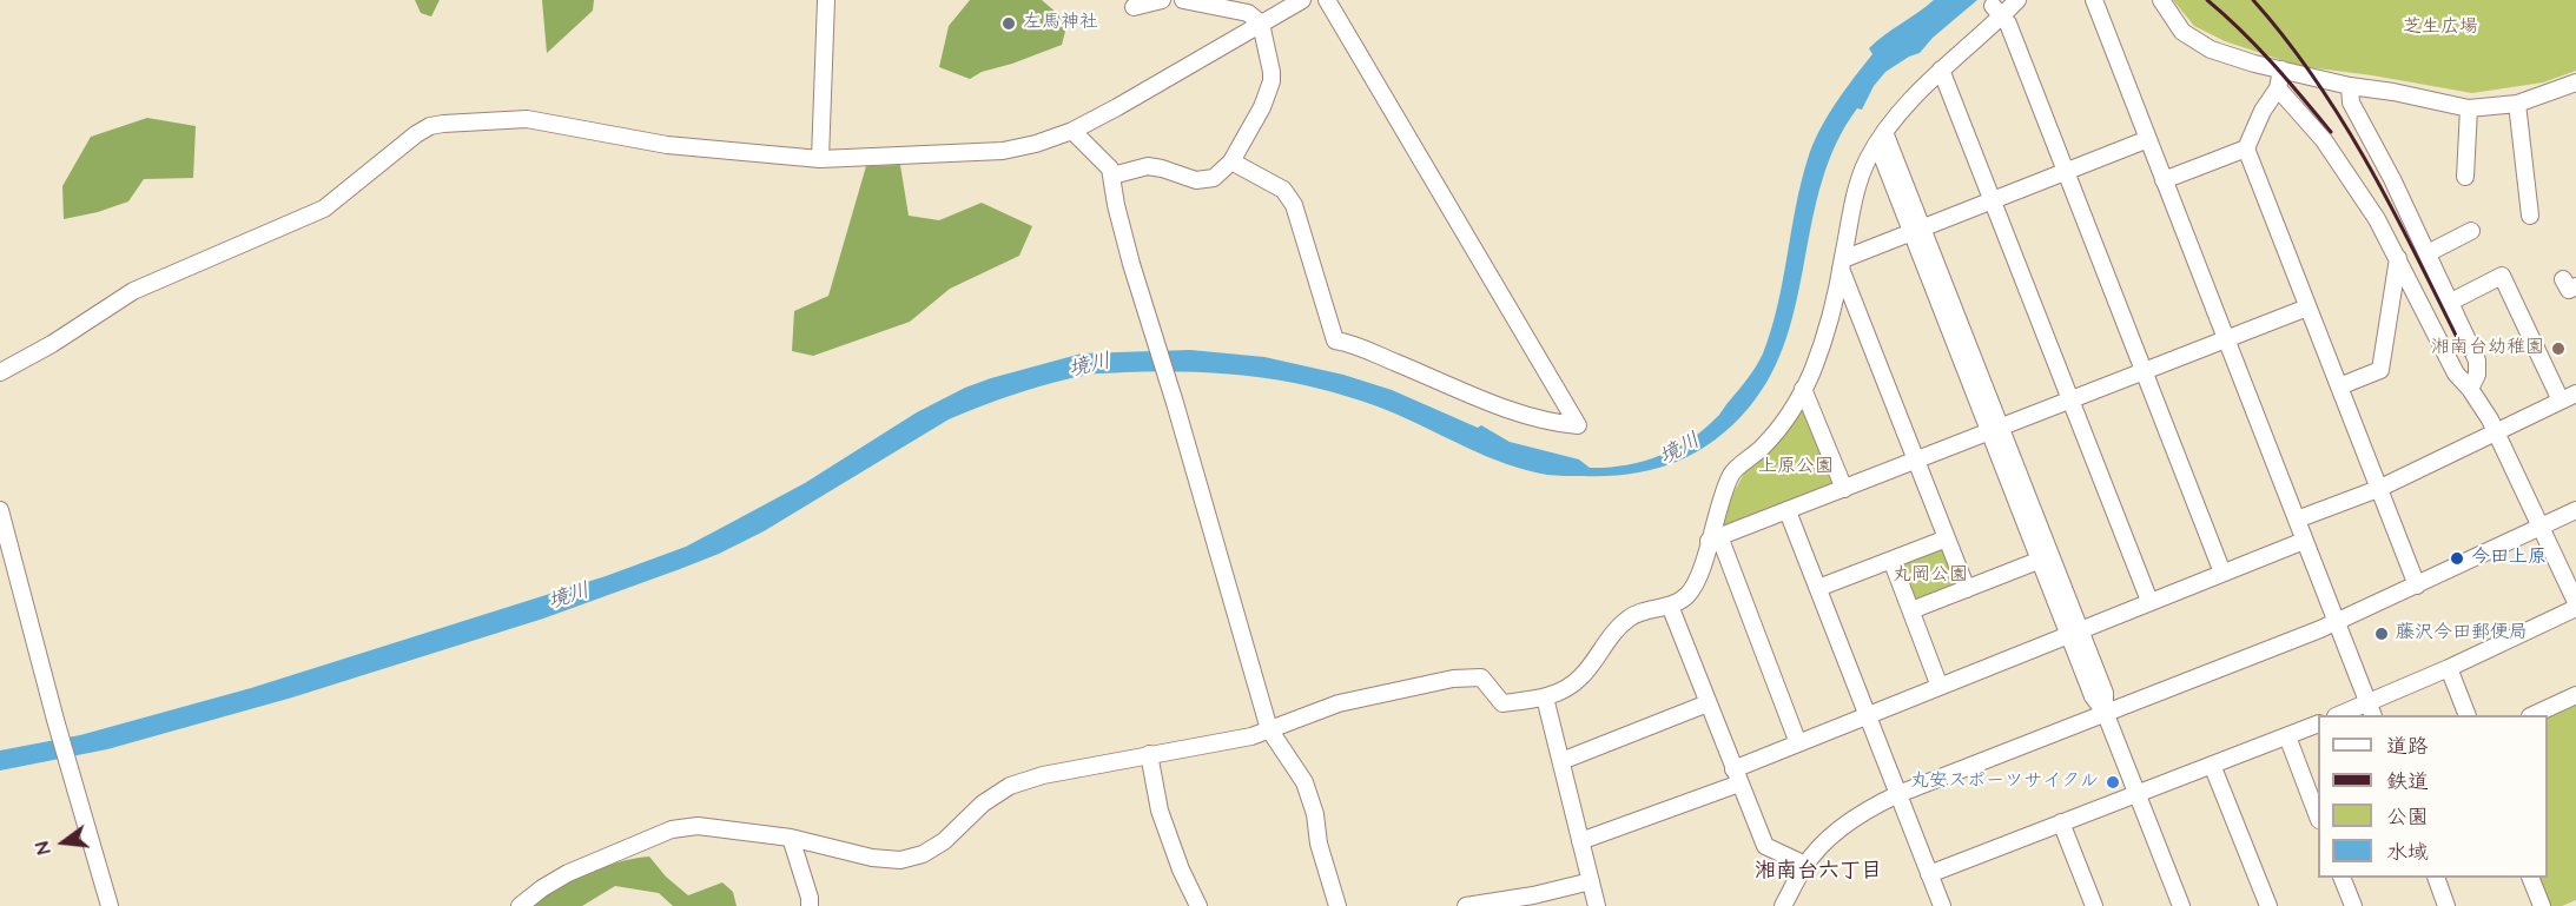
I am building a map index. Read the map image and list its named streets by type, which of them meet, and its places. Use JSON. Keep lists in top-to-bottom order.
{
  "districts": ["湘南台六丁目"],
  "water": ["境川"],
  "parks": ["芝生広場", "上原公園", "丸岡公園"],
  "places": [
    "左馬神社",
    "湘南台幼稚園",
    "今田上原",
    "藤沢今田郵便局",
    "丸安スポーツサイクル"
  ],
  "legend": [
    "道路",
    "鉄道",
    "公園",
    "水域"
  ],
  "north": "left"
}
